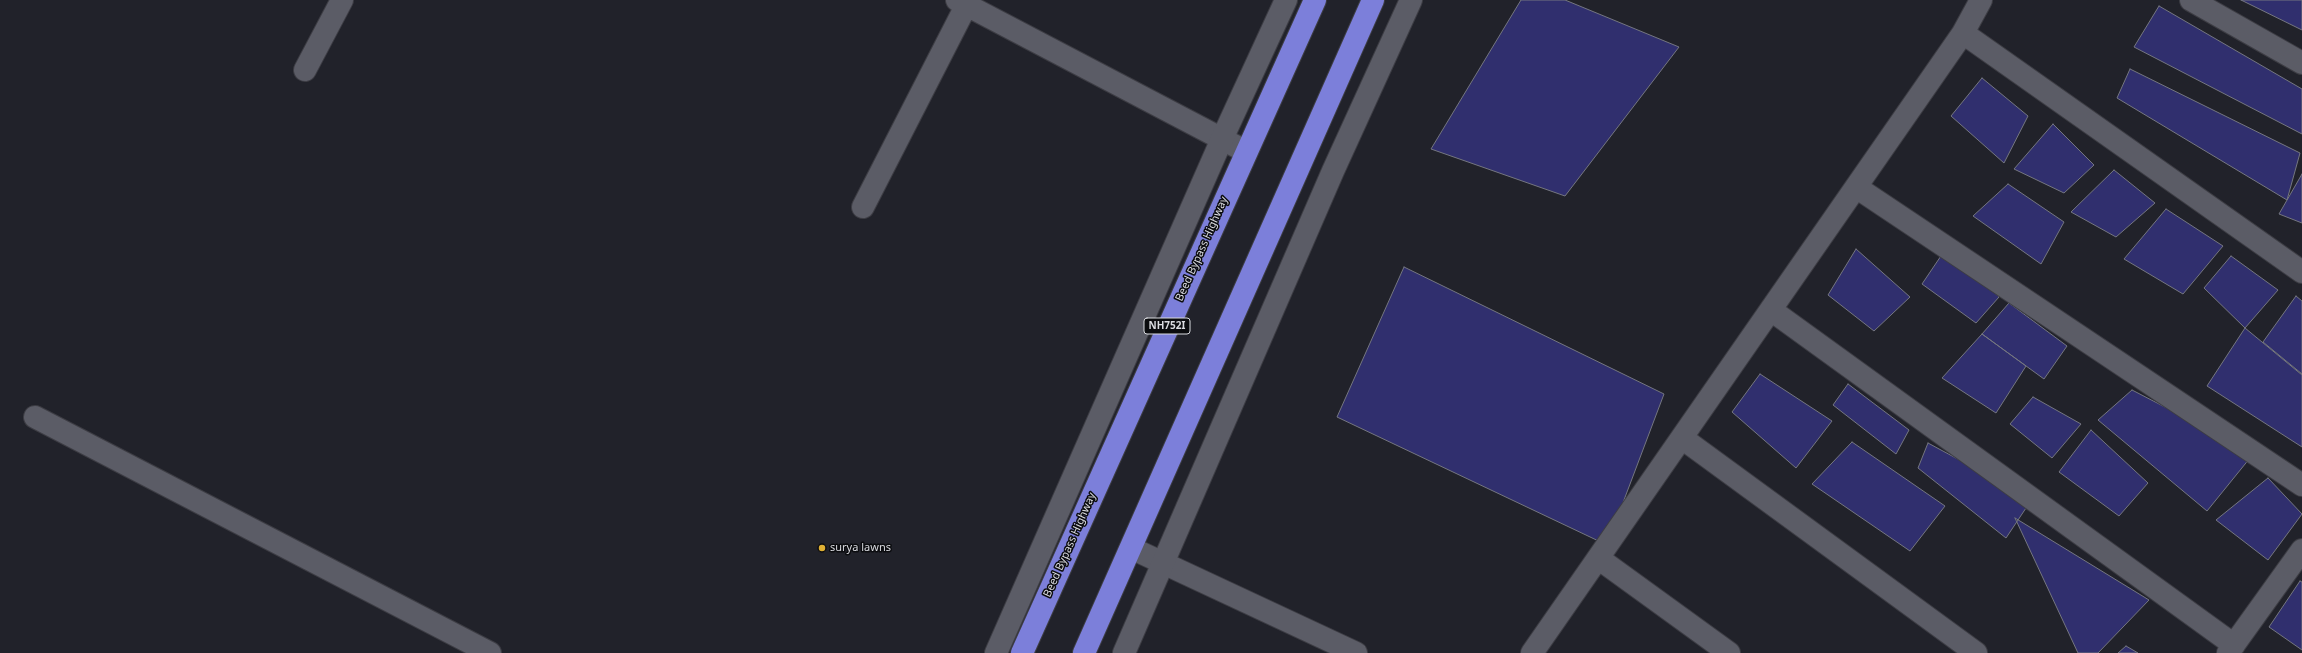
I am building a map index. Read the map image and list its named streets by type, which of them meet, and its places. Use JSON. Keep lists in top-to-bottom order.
{
  "streets": {
    "highway": ["Beed Bypass Highway", "NH752I"]
  },
  "places": ["surya lawns"]
}
